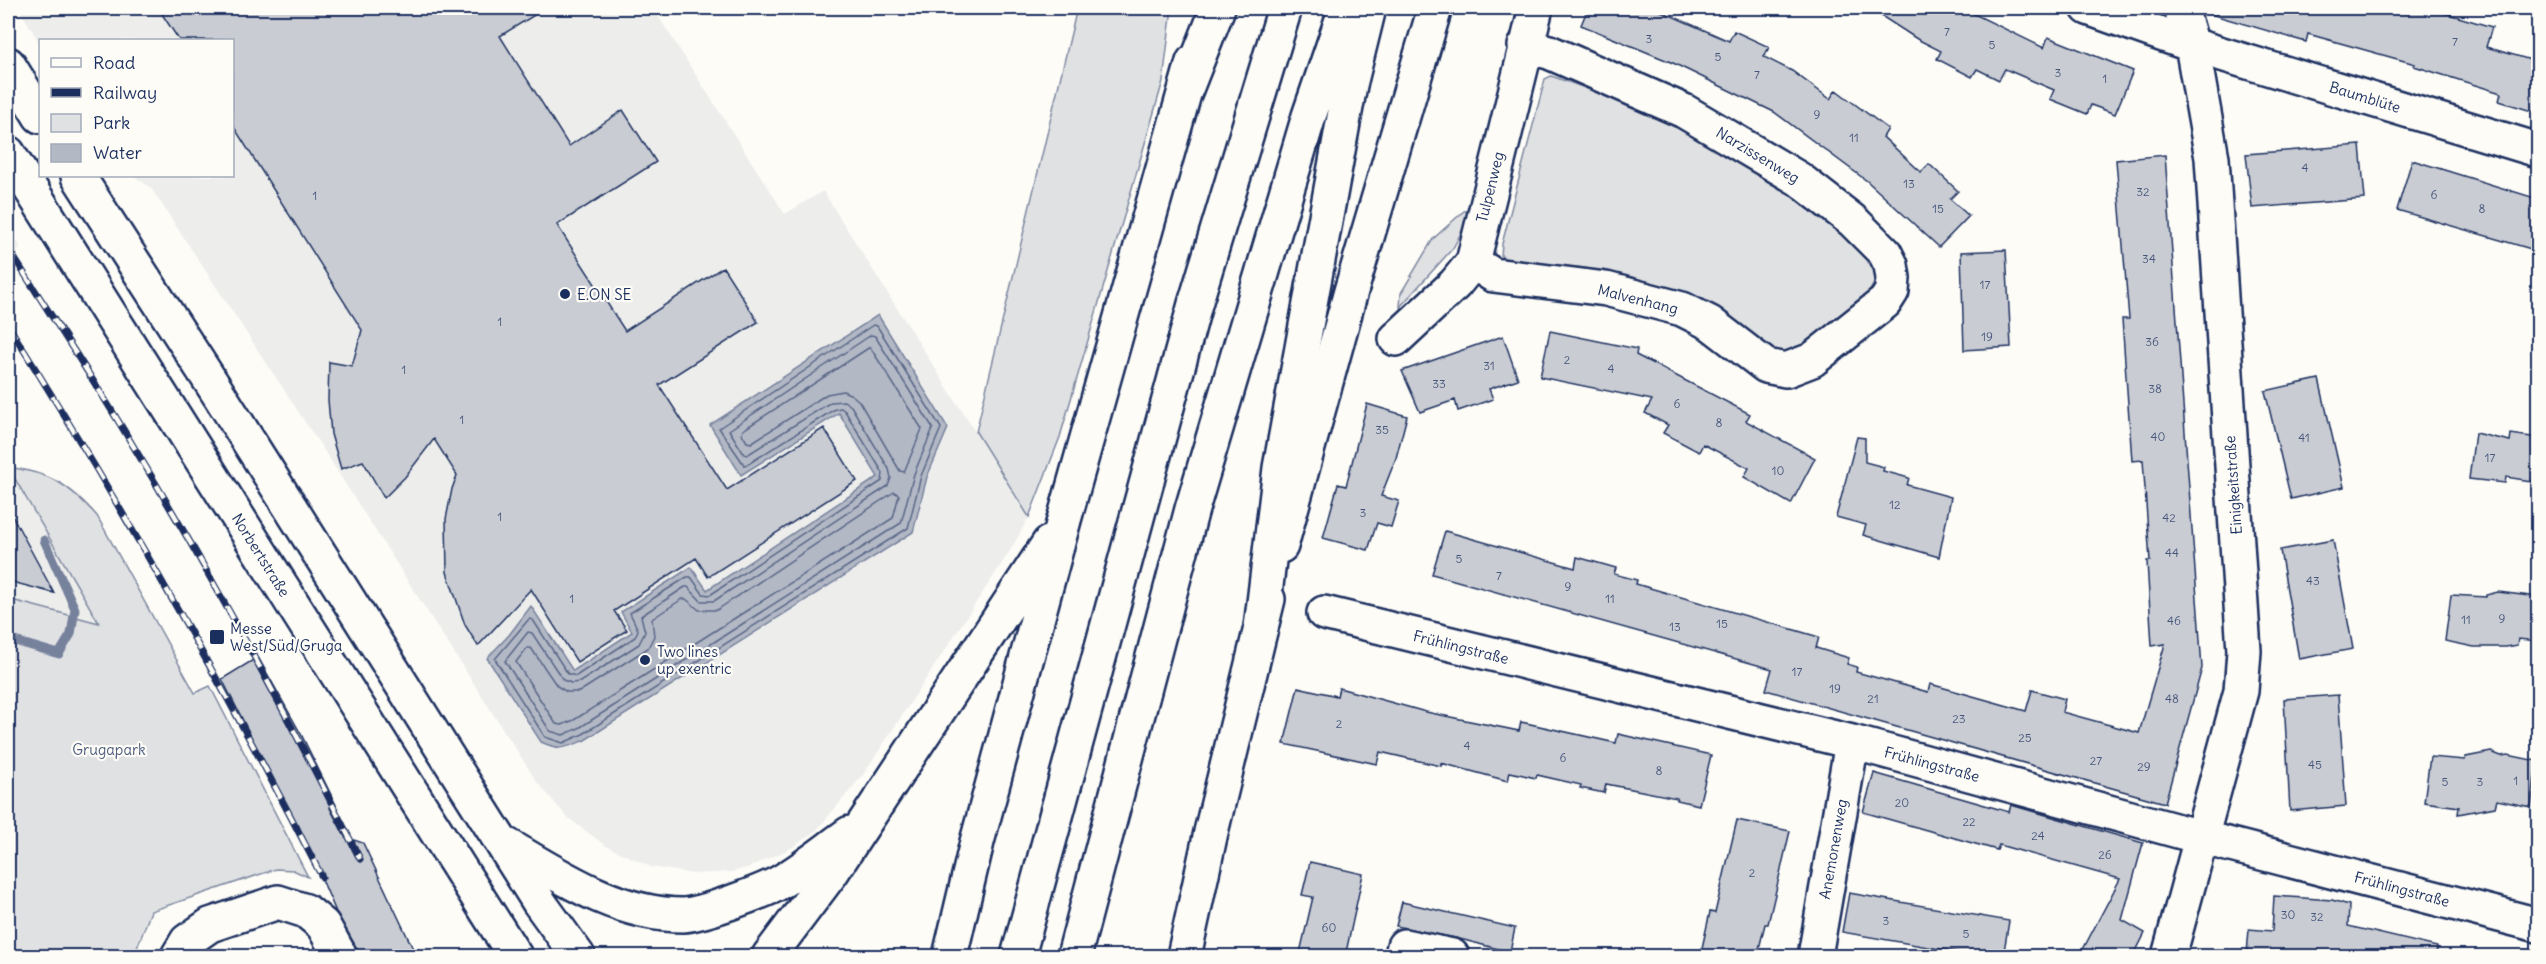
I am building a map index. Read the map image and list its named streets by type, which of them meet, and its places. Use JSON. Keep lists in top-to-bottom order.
{
  "streets": {
    "main road": [
      "Baumblüte",
      "Narzissenweg",
      "Tulpenweg",
      "Malvenhang",
      "Einigkeitstraße",
      "Norbertstraße",
      "Frühlingstraße",
      "Anemonenweg"
    ]
  },
  "crossings": [
    ["Baumblüte", "Einigkeitstraße"],
    ["Narzissenweg", "Tulpenweg"],
    ["Narzissenweg", "Malvenhang"],
    ["Tulpenweg", "Malvenhang"],
    ["Einigkeitstraße", "Frühlingstraße"],
    ["Frühlingstraße", "Anemonenweg"]
  ],
  "parks": ["Grugapark"],
  "places": {
    "other": ["E.ON SE", "Two lines up exentric"],
    "transit": ["Messe West/Süd/Gruga"]
  },
  "house_numbers": [
    "7",
    "3",
    "7",
    "5",
    "5",
    "3",
    "7",
    "1",
    "9",
    "11",
    "4",
    "13",
    "32",
    "6",
    "1",
    "15",
    "8",
    "34",
    "17",
    "1",
    "19",
    "36",
    "2",
    "31",
    "4",
    "1",
    "33",
    "38",
    "6",
    "1",
    "8",
    "35",
    "40",
    "41",
    "17",
    "10",
    "12",
    "3",
    "1",
    "42",
    "44",
    "5",
    "7",
    "43",
    "9",
    "1",
    "11",
    "9",
    "11",
    "46",
    "15",
    "13",
    "17",
    "19",
    "21",
    "48",
    "23",
    "2",
    "25",
    "4",
    "6",
    "27",
    "45",
    "29",
    "8",
    "1",
    "5",
    "3",
    "20",
    "22",
    "24",
    "26",
    "2",
    "30",
    "32",
    "3",
    "60",
    "5"
  ],
  "legend": [
    "Road",
    "Railway",
    "Park",
    "Water"
  ]
}
